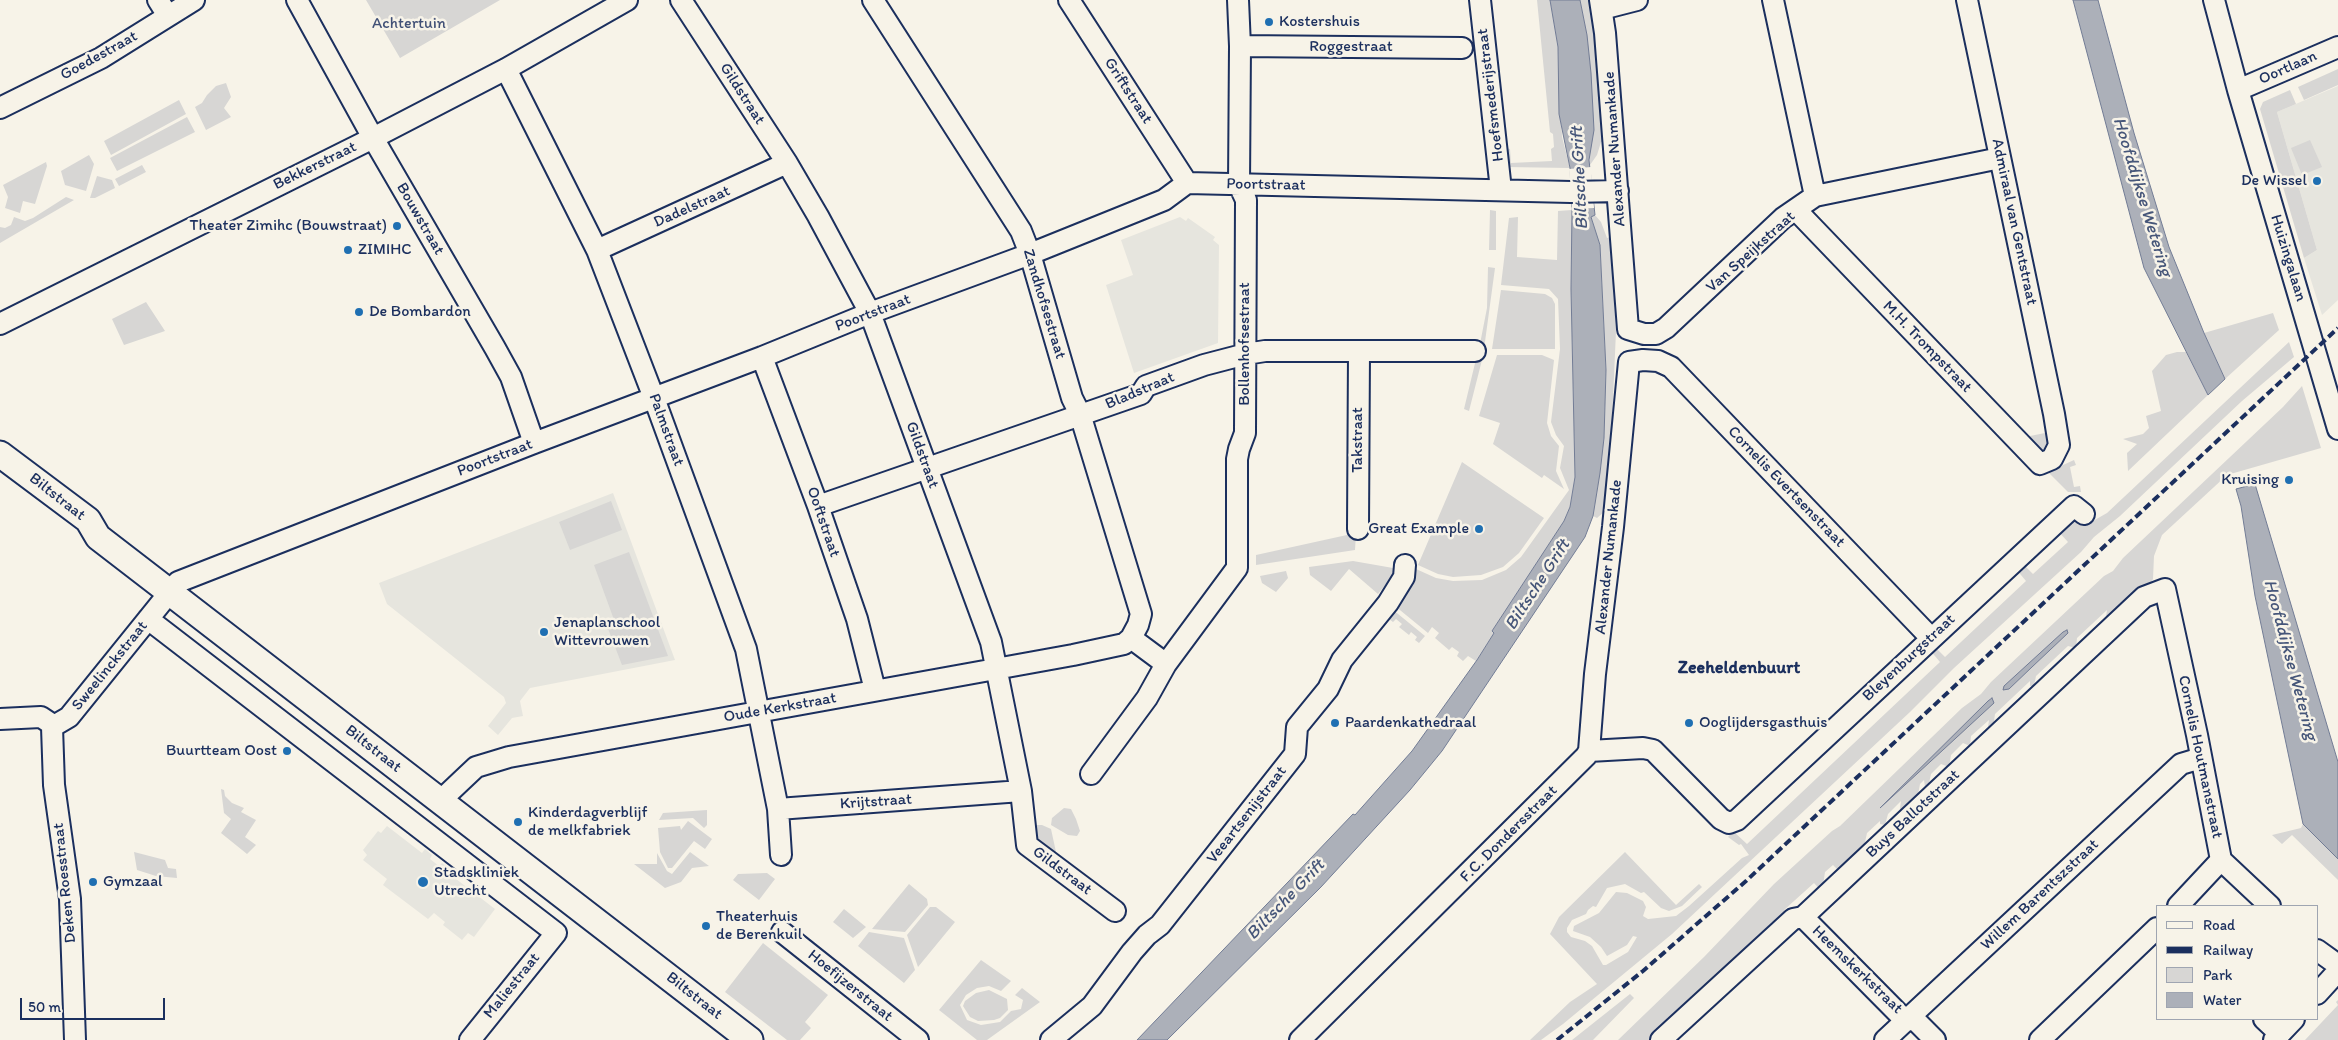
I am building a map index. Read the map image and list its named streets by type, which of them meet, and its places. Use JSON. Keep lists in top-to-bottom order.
{
  "streets": {
    "street": [
      "Roggestraat",
      "Goedestraat",
      "Oortlaan",
      "Griftstraat",
      "Gildstraat",
      "Hoefsmederijstraat",
      "Alexander Numankade",
      "Bekkerstraat",
      "Poortstraat",
      "Dadelstraat",
      "Bouwstraat",
      "Admiraal van Gentstraat",
      "Van Speijkstraat",
      "Huizingalaan",
      "Zandhofsestraat",
      "Bollenhofsestraat",
      "M.H. Trompstraat",
      "Bladstraat",
      "Palmstraat",
      "Takstraat",
      "Cornelis Evertsenstraat",
      "Biltstraat",
      "Ooftstraat",
      "Bleyenburgstraat",
      "Sweelinckstraat",
      "Oude Kerkstraat",
      "Cornelis Houtmanstraat",
      "Krijtstraat",
      "Buys Ballotstraat",
      "Veeartsenijstraat",
      "F.C. Dondersstraat",
      "Deken Roesstraat",
      "Willem Barentszstraat",
      "Heemskerkstraat",
      "Maliestraat",
      "Hoefijzerstraat"
    ]
  },
  "crossings": [
    ["Roggestraat", "Bollenhofsestraat"],
    ["Oortlaan", "Huizingalaan"],
    ["Griftstraat", "Poortstraat"],
    ["Gildstraat", "Poortstraat"],
    ["Gildstraat", "Dadelstraat"],
    ["Gildstraat", "Bladstraat"],
    ["Gildstraat", "Oude Kerkstraat"],
    ["Gildstraat", "Krijtstraat"],
    ["Hoefsmederijstraat", "Poortstraat"],
    ["Alexander Numankade", "Poortstraat"],
    ["Alexander Numankade", "Van Speijkstraat"],
    ["Alexander Numankade", "Cornelis Evertsenstraat"],
    ["Alexander Numankade", "Bleyenburgstraat"],
    ["Alexander Numankade", "F.C. Dondersstraat"],
    ["Bekkerstraat", "Bouwstraat"],
    ["Bekkerstraat", "Palmstraat"],
    ["Poortstraat", "Bouwstraat"],
    ["Poortstraat", "Zandhofsestraat"],
    ["Poortstraat", "Bollenhofsestraat"],
    ["Poortstraat", "Palmstraat"],
    ["Poortstraat", "Biltstraat"],
    ["Poortstraat", "Ooftstraat"],
    ["Poortstraat", "Sweelinckstraat"],
    ["Dadelstraat", "Palmstraat"],
    ["Admiraal van Gentstraat", "Van Speijkstraat"],
    ["Admiraal van Gentstraat", "M.H. Trompstraat"],
    ["Van Speijkstraat", "M.H. Trompstraat"],
    ["Zandhofsestraat", "Bladstraat"],
    ["Zandhofsestraat", "Oude Kerkstraat"],
    ["Bollenhofsestraat", "Bladstraat"],
    ["Bladstraat", "Takstraat"],
    ["Bladstraat", "Ooftstraat"],
    ["Palmstraat", "Oude Kerkstraat"],
    ["Palmstraat", "Krijtstraat"],
    ["Cornelis Evertsenstraat", "Bleyenburgstraat"],
    ["Biltstraat", "Sweelinckstraat"],
    ["Biltstraat", "Oude Kerkstraat"],
    ["Ooftstraat", "Oude Kerkstraat"],
    ["Bleyenburgstraat", "F.C. Dondersstraat"],
    ["Sweelinckstraat", "Deken Roesstraat"],
    ["Sweelinckstraat", "Maliestraat"],
    ["Cornelis Houtmanstraat", "Buys Ballotstraat"],
    ["Cornelis Houtmanstraat", "Willem Barentszstraat"],
    ["Buys Ballotstraat", "Heemskerkstraat"],
    ["Willem Barentszstraat", "Heemskerkstraat"]
  ],
  "districts": ["Zeeheldenbuurt"],
  "water": ["Biltsche Grift", "Hoofddijkse Wetering"],
  "parks": ["Achtertuin"],
  "places": [
    "Kostershuis",
    "De Wissel",
    "Theater Zimihc (Bouwstraat)",
    "ZIMIHC",
    "De Bombardon",
    "Kruising",
    "Great Example",
    "Jenaplanschool Wittevrouwen",
    "Paardenkathedraal",
    "Ooglijdersgasthuis",
    "Buurtteam Oost",
    "Kinderdagverblijf de melkfabriek",
    "Gymzaal",
    "Stadskliniek Utrecht",
    "Theaterhuis de Berenkuil"
  ],
  "legend": [
    "Road",
    "Railway",
    "Park",
    "Water"
  ],
  "scale_bar": "50 m"
}
